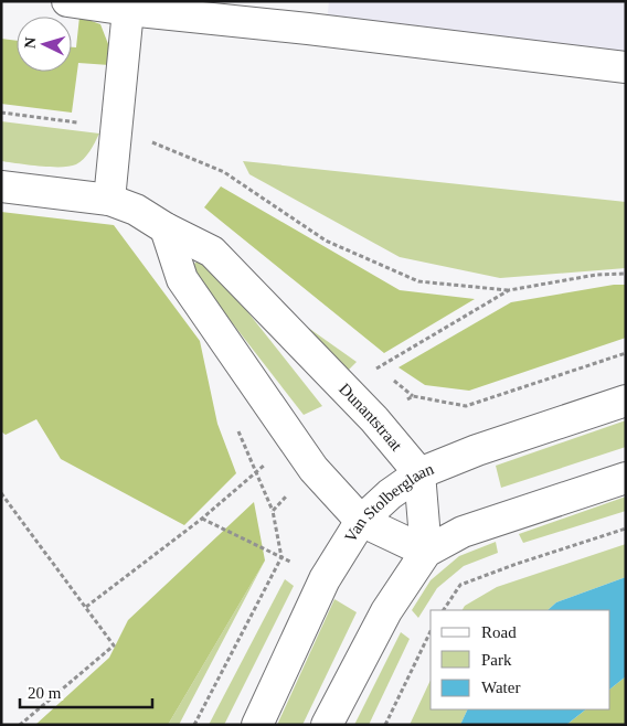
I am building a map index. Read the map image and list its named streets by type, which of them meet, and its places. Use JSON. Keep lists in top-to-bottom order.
{
  "streets": {
    "street": ["Dunantstraat", "Van Stolberglaan"]
  },
  "crossings": [
    ["Dunantstraat", "Van Stolberglaan"]
  ],
  "legend": ["Road", "Park", "Water"],
  "scale_bar": "20 m",
  "north": "left"
}
